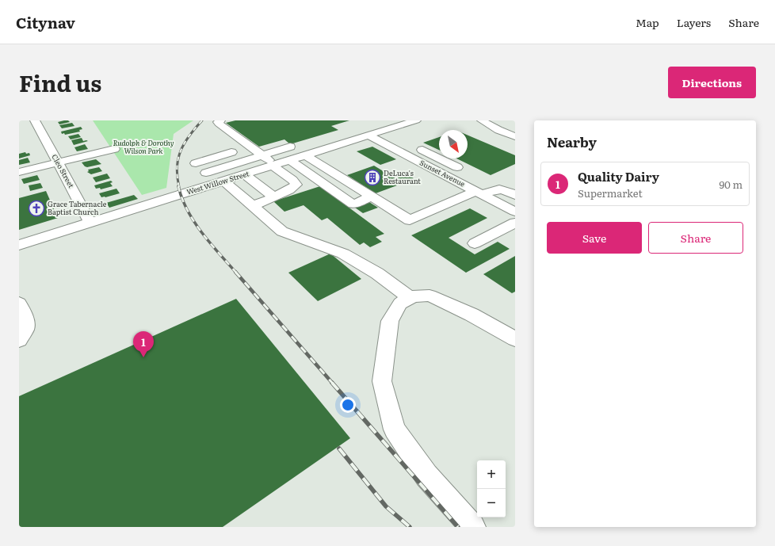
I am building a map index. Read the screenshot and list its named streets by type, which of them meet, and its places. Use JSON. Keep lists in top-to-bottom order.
{
  "streets": {
    "street": ["Cleo Street", "Sunset Avenue", "West Willow Street"]
  },
  "crossings": [
    ["Cleo Street", "West Willow Street"],
    ["Sunset Avenue", "West Willow Street"]
  ],
  "parks": ["Rudolph & Dorothy Wilson Park"],
  "places": {
    "building": ["DeLuca's Restaurant"],
    "church": ["Grace Tabernacle Baptist Church"]
  },
  "north": "bottom right",
  "page": {
    "header": "Citynav",
    "nav": ["Map", "Layers", "Share"],
    "title": "Find us",
    "buttons": [
      "Directions",
      ["Save", "Share"]
    ],
    "heading": "Nearby",
    "list": [
      {
        "mark": "1",
        "name": "Quality Dairy",
        "note": "Supermarket",
        "value": "90 m"
      }
    ],
    "pins": "1",
    "map_buttons": ["+", "−"]
  }
}
